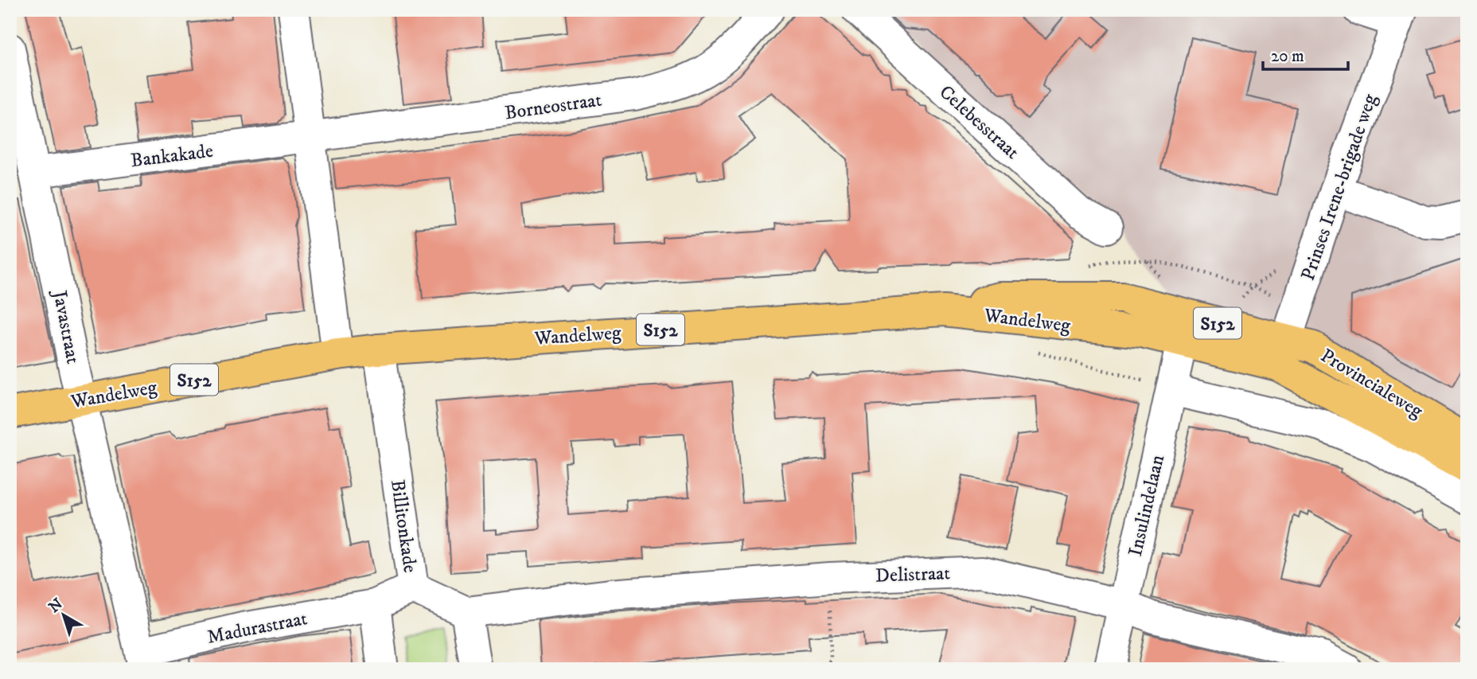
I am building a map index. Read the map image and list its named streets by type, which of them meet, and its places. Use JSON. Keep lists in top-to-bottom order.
{
  "streets": {
    "main road": ["Wandelweg", "S152", "Provincialeweg"],
    "street": [
      "Borneostraat",
      "Celebesstraat",
      "Bankakade",
      "Prinses Irene-brigade weg",
      "Javastraat",
      "Insulindelaan",
      "Billitonkade",
      "Delistraat",
      "Madurastraat"
    ]
  },
  "crossings": [
    ["Borneostraat", "Bankakade"],
    ["Bankakade", "Javastraat"],
    ["Prinses Irene-brigade weg", "Provincialeweg"],
    ["Wandelweg", "Javastraat"],
    ["Wandelweg", "Provincialeweg"],
    ["Wandelweg", "Insulindelaan"],
    ["Wandelweg", "Billitonkade"],
    ["Javastraat", "Madurastraat"],
    ["Provincialeweg", "Insulindelaan"],
    ["Insulindelaan", "Delistraat"],
    ["Billitonkade", "Delistraat"],
    ["Billitonkade", "Madurastraat"]
  ],
  "scale_bar": "20 m",
  "north": "top left"
}
